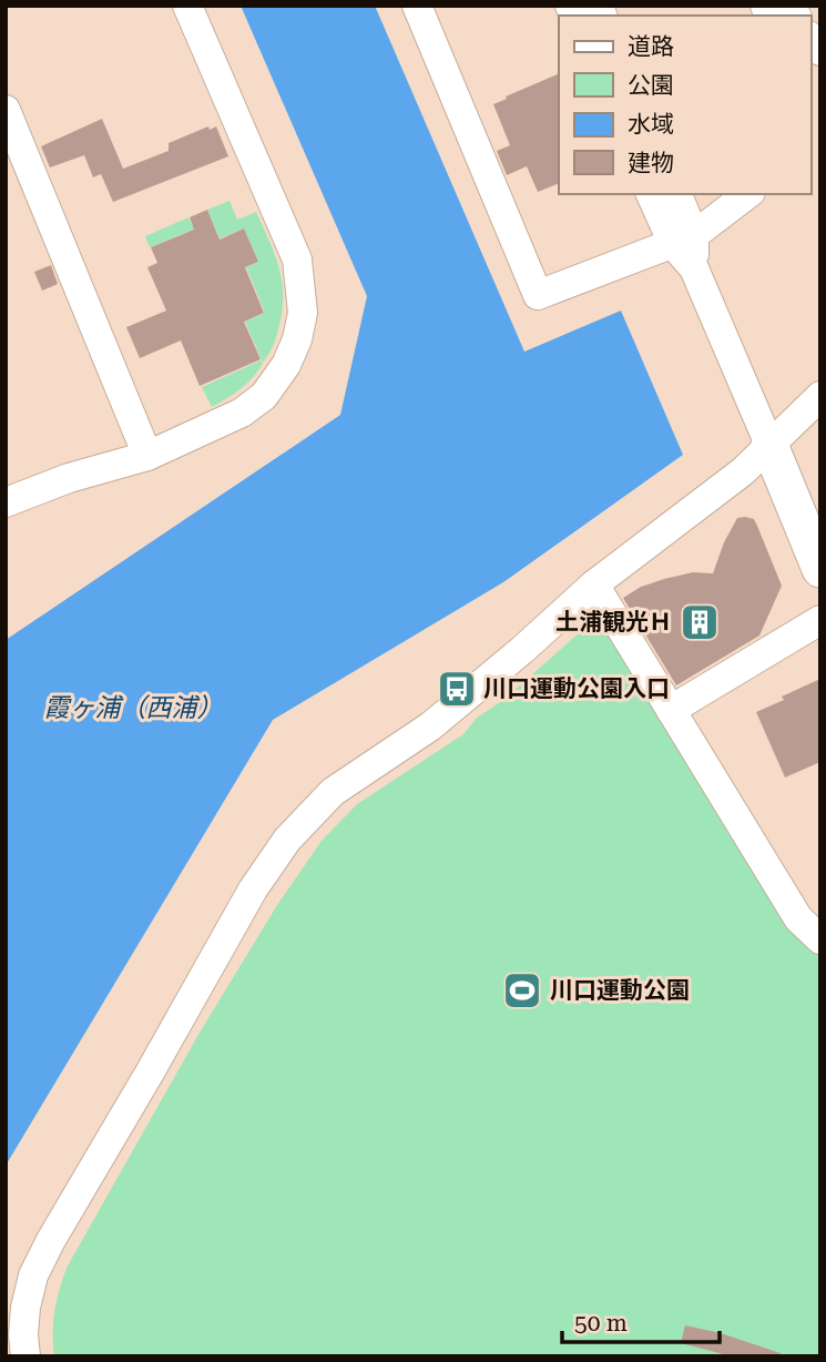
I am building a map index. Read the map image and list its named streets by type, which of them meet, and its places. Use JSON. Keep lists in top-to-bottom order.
{
  "water": ["霞ヶ浦（西浦）"],
  "places": {
    "building": ["土浦観光Ｈ"],
    "bus stop": ["川口運動公園入口"],
    "sports": ["川口運動公園"]
  },
  "legend": [
    "道路",
    "公園",
    "水域",
    "建物"
  ],
  "scale_bar": "50 m"
}
